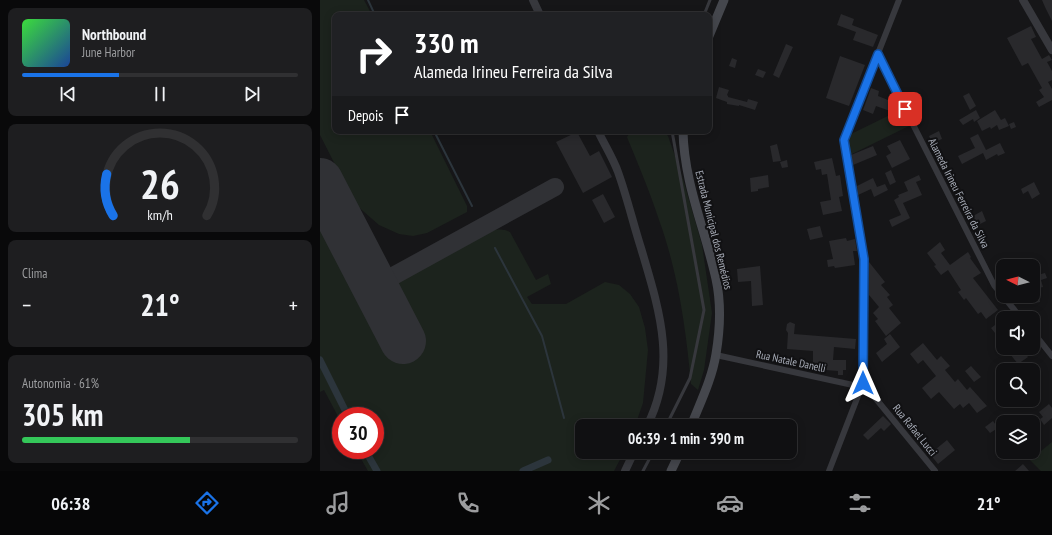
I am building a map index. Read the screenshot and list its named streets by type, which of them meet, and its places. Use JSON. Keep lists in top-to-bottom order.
{
  "streets": {
    "main road": ["Estrada Municipal dos Remédios"],
    "street": ["Alameda Irineu Ferreira da Silva", "Rua Natale Danelli", "Rua Rafael Lucci"]
  },
  "crossings": [
    ["Estrada Municipal dos Remédios", "Rua Natale Danelli"],
    ["Rua Natale Danelli", "Rua Rafael Lucci"]
  ],
  "north": "left",
  "page": {
    "turn": ["330 m", "Alameda Irineu Ferreira da Silva"],
    "song": ["Northbound", "June Harbor"],
    "then": "Depois",
    "tile": [
      "Clima",
      ["Autonomia · 61%", "305 km"]
    ],
    "heat": ["−", "21°", "+"],
    "limit": "30",
    "trip": "06:39 · 1 min · 390 m",
    "tabs": ["06:38", "21°"],
    "gauge": ["26", "km/h"]
  }
}
